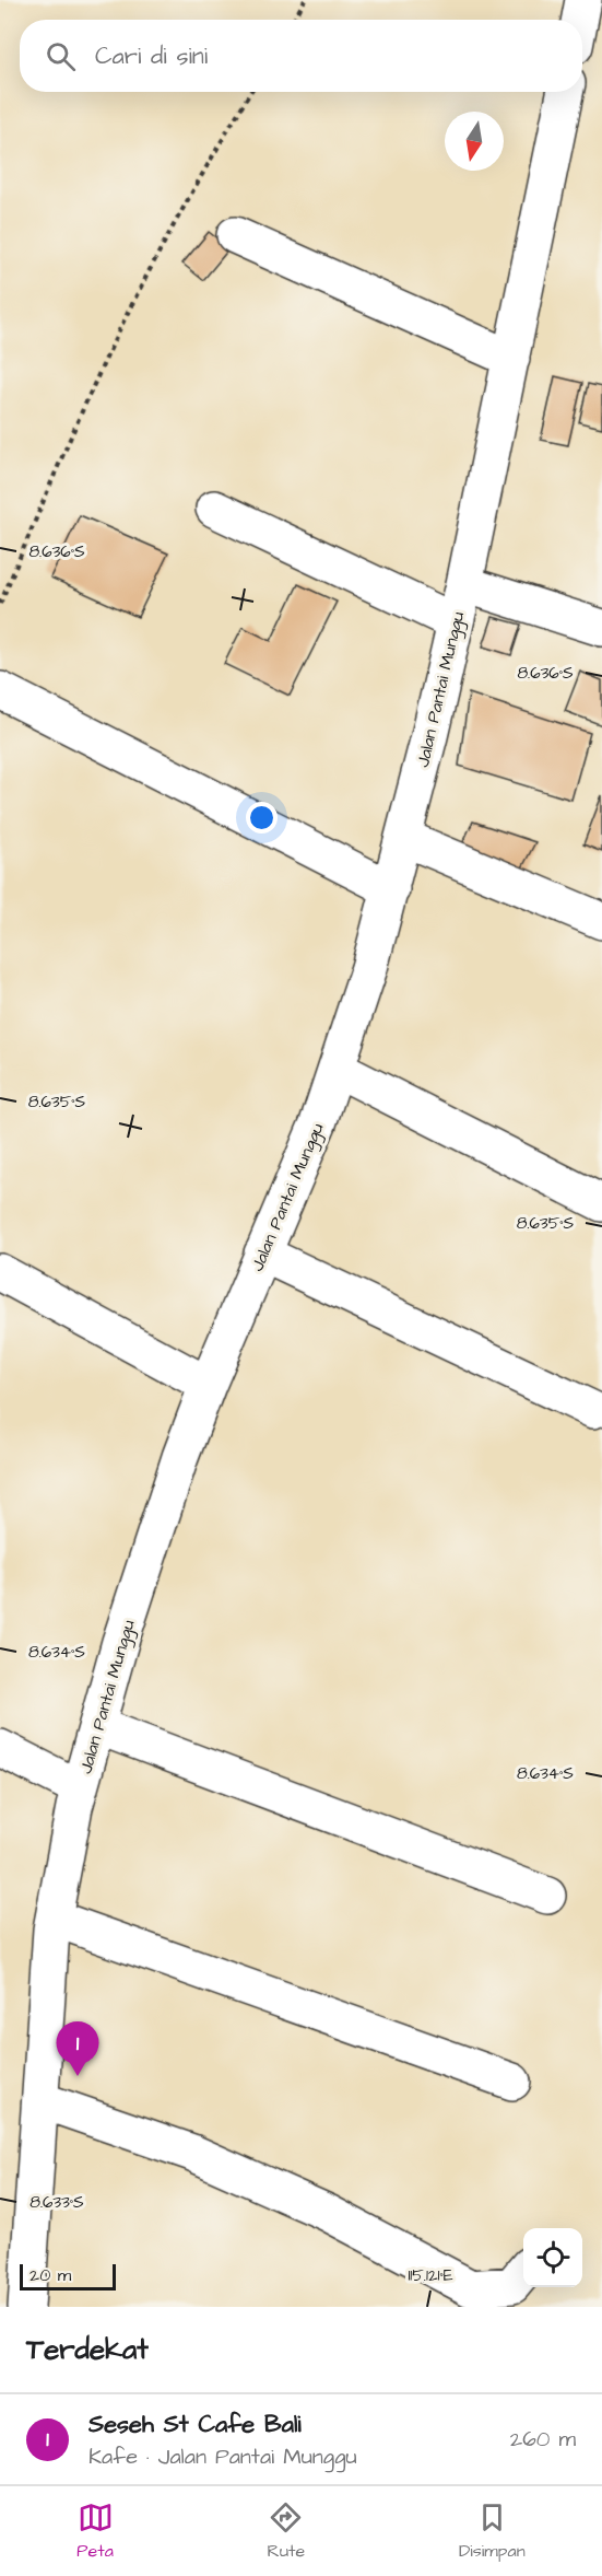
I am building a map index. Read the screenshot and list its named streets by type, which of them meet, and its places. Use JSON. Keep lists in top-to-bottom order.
{
  "streets": {
    "street": ["Jalan Pantai Munggu"]
  },
  "scale_bar": "20 m",
  "north": "bottom",
  "page": {
    "search": "Cari di sini",
    "pins": "1",
    "scale": "20 m",
    "heading": "Terdekat",
    "list": [
      {
        "mark": "1",
        "name": "Seseh St Cafe Bali",
        "note": "Kafe · Jalan Pantai Munggu",
        "value": "260 m"
      }
    ],
    "nav": ["Peta", "Rute", "Disimpan"]
  },
  "coordinates": [
    "8.636°S",
    "8.635°S",
    "8.634°S",
    "8.633°S",
    "115.121°E"
  ]
}
